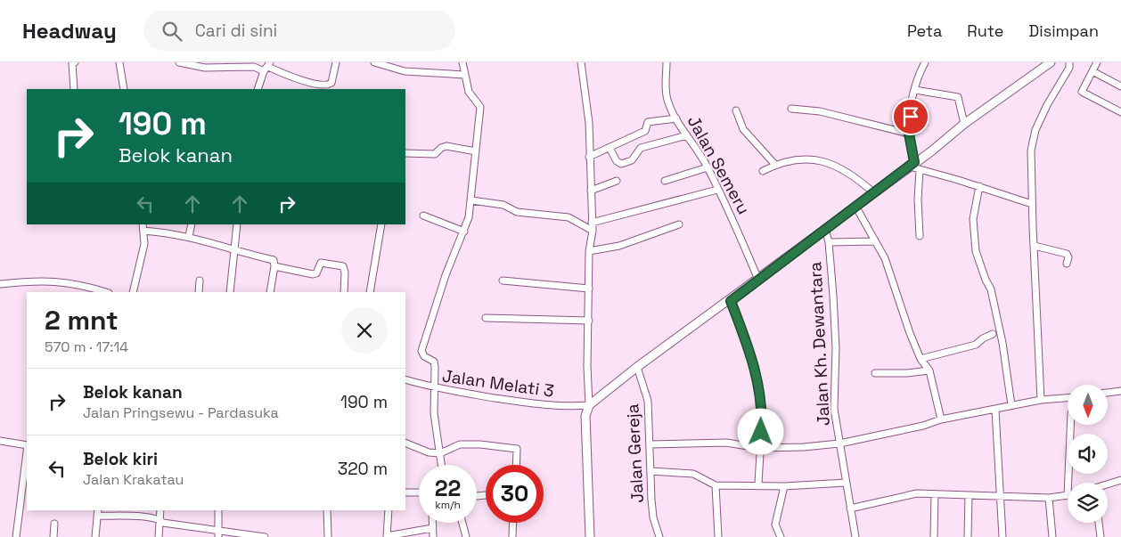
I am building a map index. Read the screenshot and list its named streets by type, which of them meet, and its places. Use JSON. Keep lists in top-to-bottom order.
{
  "streets": {
    "street": [
      "Jalan Semeru",
      "Jalan Kh. Dewantara",
      "Jalan Melati 3",
      "Jalan Gereja"
    ]
  },
  "north": "bottom",
  "page": {
    "header": "Headway",
    "search": "Cari di sini",
    "nav": ["Peta", "Rute", "Disimpan"],
    "turn": ["190 m", "Belok kanan"],
    "heading": ["2 mnt", "570 m · 17:14"],
    "list": [
      {
        "name": "Belok kanan",
        "note": "Jalan Pringsewu - Pardasuka",
        "value": "190 m"
      },
      {
        "name": "Belok kiri",
        "note": "Jalan Krakatau",
        "value": "320 m"
      }
    ],
    "speed": "22 km/h",
    "limit": "30"
  }
}
